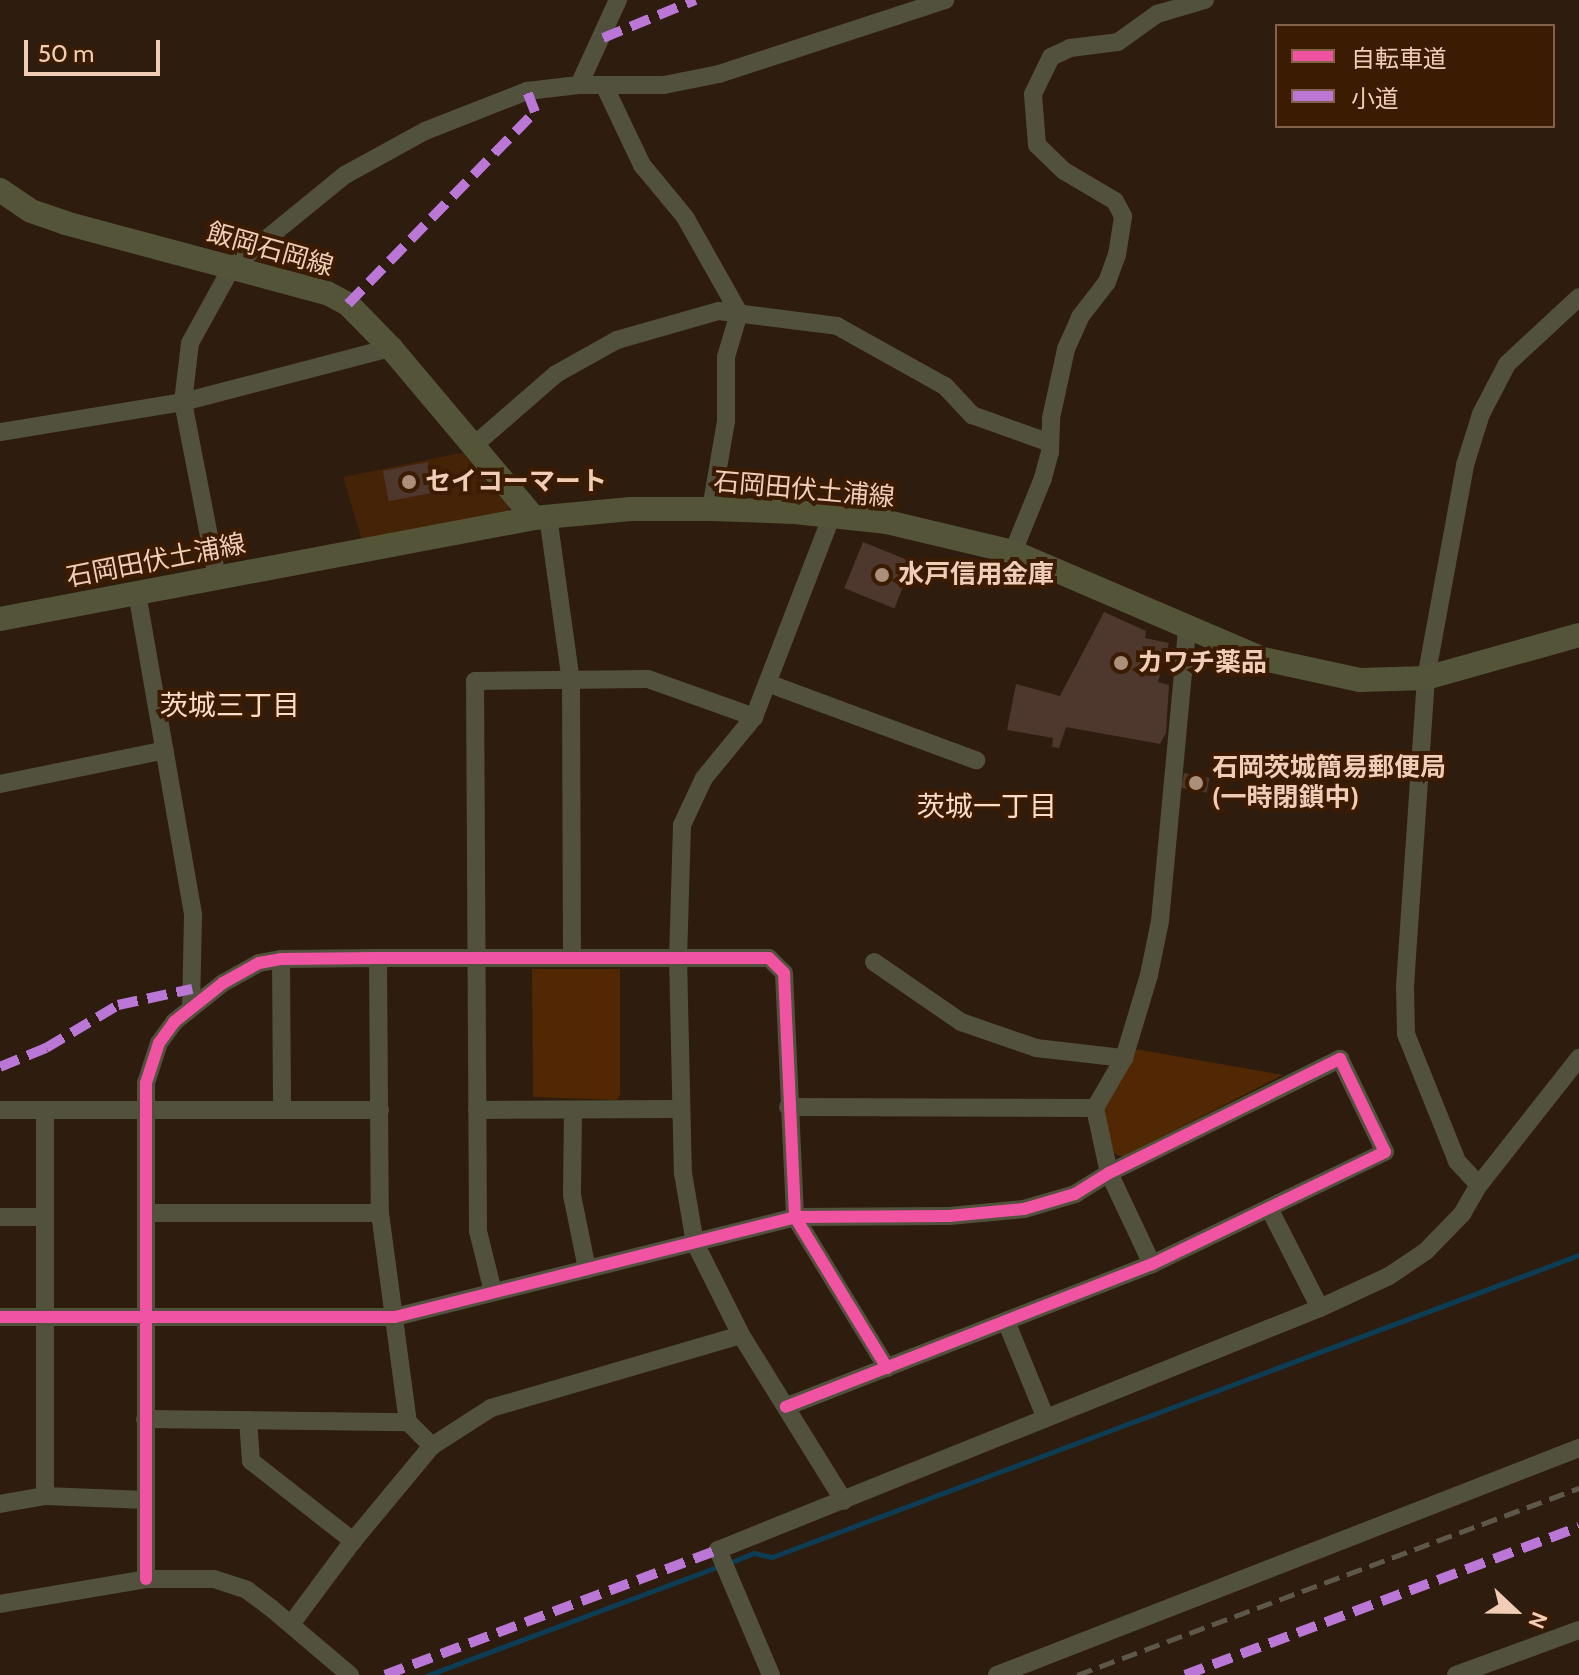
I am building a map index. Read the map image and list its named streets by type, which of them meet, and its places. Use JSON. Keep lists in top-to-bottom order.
{
  "streets": {
    "main road": ["飯岡石岡線", "石岡田伏土浦線"]
  },
  "crossings": [
    ["飯岡石岡線", "石岡田伏土浦線"]
  ],
  "districts": ["茨城三丁目", "茨城一丁目"],
  "places": [
    "セイコーマート",
    "水戸信用金庫",
    "カワチ薬品",
    "石岡茨城簡易郵便局 (一時閉鎖中)"
  ],
  "legend": ["自転車道", "小道"],
  "scale_bar": "50 m",
  "north": "right"
}
